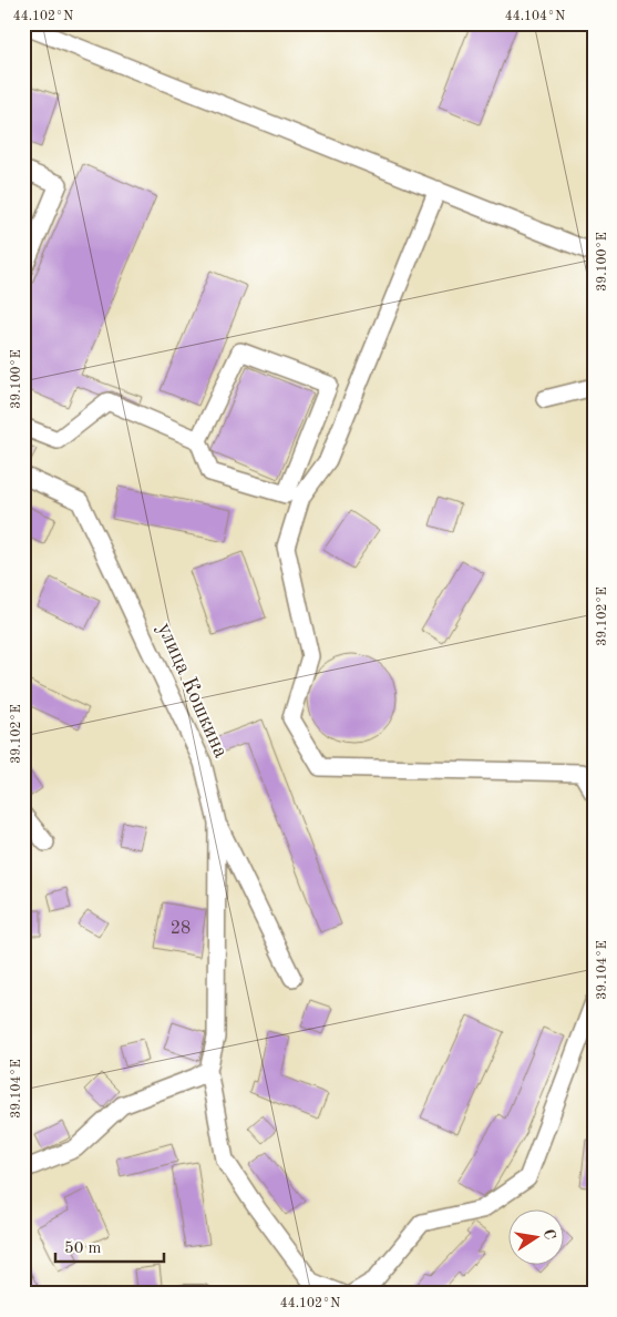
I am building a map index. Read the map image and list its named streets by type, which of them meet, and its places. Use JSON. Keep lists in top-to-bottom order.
{
  "streets": {
    "street": ["улица Кошкина"]
  },
  "house_numbers": ["28"],
  "scale_bar": "50 m",
  "north": "right",
  "coordinates": [
    "44.102°N",
    "44.104°N",
    "39.100°E",
    "39.102°E",
    "39.104°E"
  ]
}
